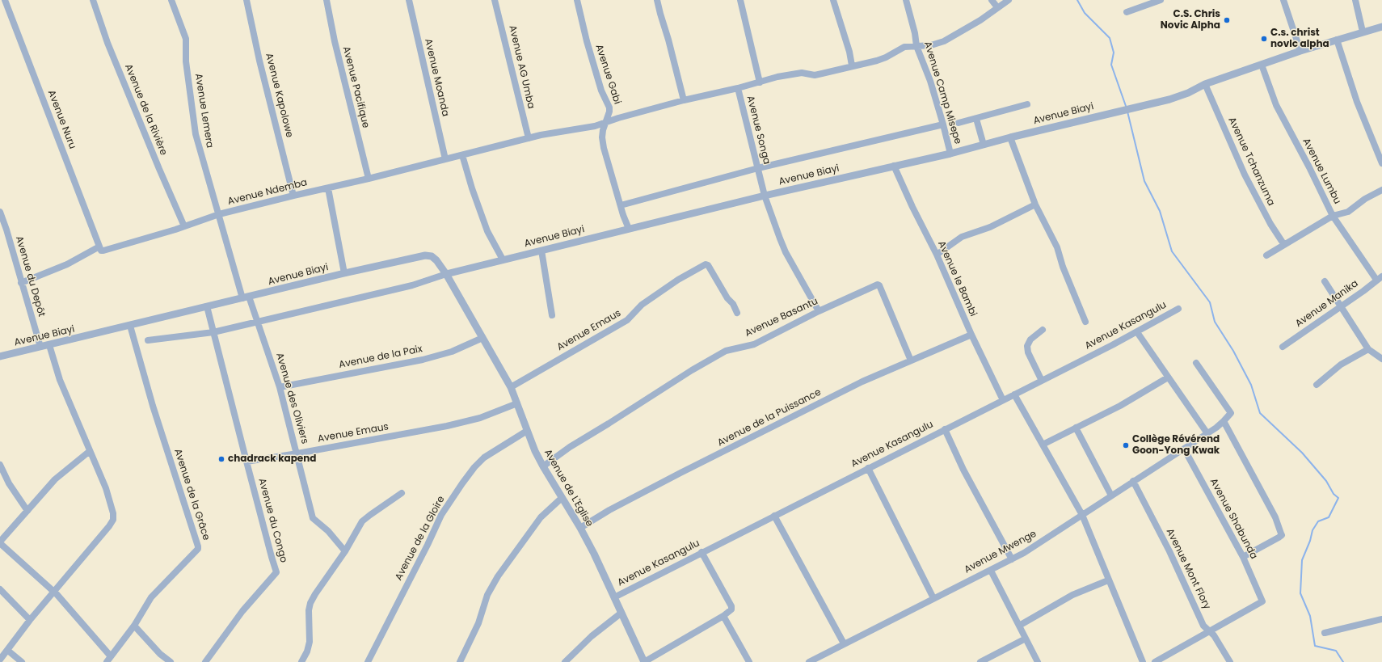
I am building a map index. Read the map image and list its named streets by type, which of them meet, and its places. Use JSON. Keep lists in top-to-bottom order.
{
  "streets": {
    "street": [
      "Avenue AG Umba",
      "Avenue Gabi",
      "Avenue Moanda",
      "Avenue Pacifique",
      "Avenue Camp Misepe",
      "Avenue Kapolowe",
      "Avenue de la Rivière",
      "Avenue Lemera",
      "Avenue Biayi",
      "Avenue Nuru",
      "Avenue Songa",
      "Avenue Tchanzuma",
      "Avenue Lumbu",
      "Avenue Ndemba",
      "Avenue du Depôt",
      "Avenue le Bambi",
      "Avenue Manika",
      "Avenue Basantu",
      "Avenue Kasangulu",
      "Avenue Emaus",
      "Avenue de la Paix",
      "Avenue des Oliviers",
      "Avenue de la Puissance",
      "Avenue de L'Eglise",
      "Avenue de la Grâce",
      "Avenue Shabunda",
      "Avenue du Congo",
      "Avenue de la Gloire",
      "Avenue Mwenge",
      "Avenue Mont Flory"
    ]
  },
  "crossings": [
    ["Avenue AG Umba", "Avenue Ndemba"],
    ["Avenue Gabi", "Avenue Biayi"],
    ["Avenue Gabi", "Avenue Ndemba"],
    ["Avenue Moanda", "Avenue Ndemba"],
    ["Avenue Pacifique", "Avenue Ndemba"],
    ["Avenue Camp Misepe", "Avenue Biayi"],
    ["Avenue Camp Misepe", "Avenue Ndemba"],
    ["Avenue Kapolowe", "Avenue Ndemba"],
    ["Avenue de la Rivière", "Avenue Ndemba"],
    ["Avenue Lemera", "Avenue Biayi"],
    ["Avenue Lemera", "Avenue Ndemba"],
    ["Avenue Lemera", "Avenue des Oliviers"],
    ["Avenue Biayi", "Avenue Songa"],
    ["Avenue Biayi", "Avenue Tchanzuma"],
    ["Avenue Biayi", "Avenue Lumbu"],
    ["Avenue Biayi", "Avenue du Depôt"],
    ["Avenue Biayi", "Avenue le Bambi"],
    ["Avenue Biayi", "Avenue des Oliviers"],
    ["Avenue Biayi", "Avenue de L'Eglise"],
    ["Avenue Biayi", "Avenue de la Grâce"],
    ["Avenue Biayi", "Avenue du Congo"],
    ["Avenue Nuru", "Avenue Ndemba"],
    ["Avenue Songa", "Avenue Ndemba"],
    ["Avenue Songa", "Avenue Basantu"],
    ["Avenue Lumbu", "Avenue Manika"],
    ["Avenue le Bambi", "Avenue Kasangulu"],
    ["Avenue le Bambi", "Avenue de la Puissance"],
    ["Avenue Basantu", "Avenue de la Puissance"],
    ["Avenue Basantu", "Avenue de L'Eglise"],
    ["Avenue Kasangulu", "Avenue de L'Eglise"],
    ["Avenue Emaus", "Avenue des Oliviers"],
    ["Avenue Emaus", "Avenue de L'Eglise"],
    ["Avenue Emaus", "Avenue du Congo"],
    ["Avenue de la Paix", "Avenue des Oliviers"],
    ["Avenue de la Paix", "Avenue de L'Eglise"],
    ["Avenue de la Puissance", "Avenue de L'Eglise"],
    ["Avenue de L'Eglise", "Avenue de la Gloire"],
    ["Avenue Shabunda", "Avenue Mwenge"],
    ["Avenue Shabunda", "Avenue Mont Flory"],
    ["Avenue Mwenge", "Avenue Mont Flory"]
  ],
  "places": [
    "C.S. Chris Novic Alpha",
    "C.s. christ novlc alpha",
    "Collège Révérend Goon-Yong Kwak",
    "chadrack kapend"
  ]
}
